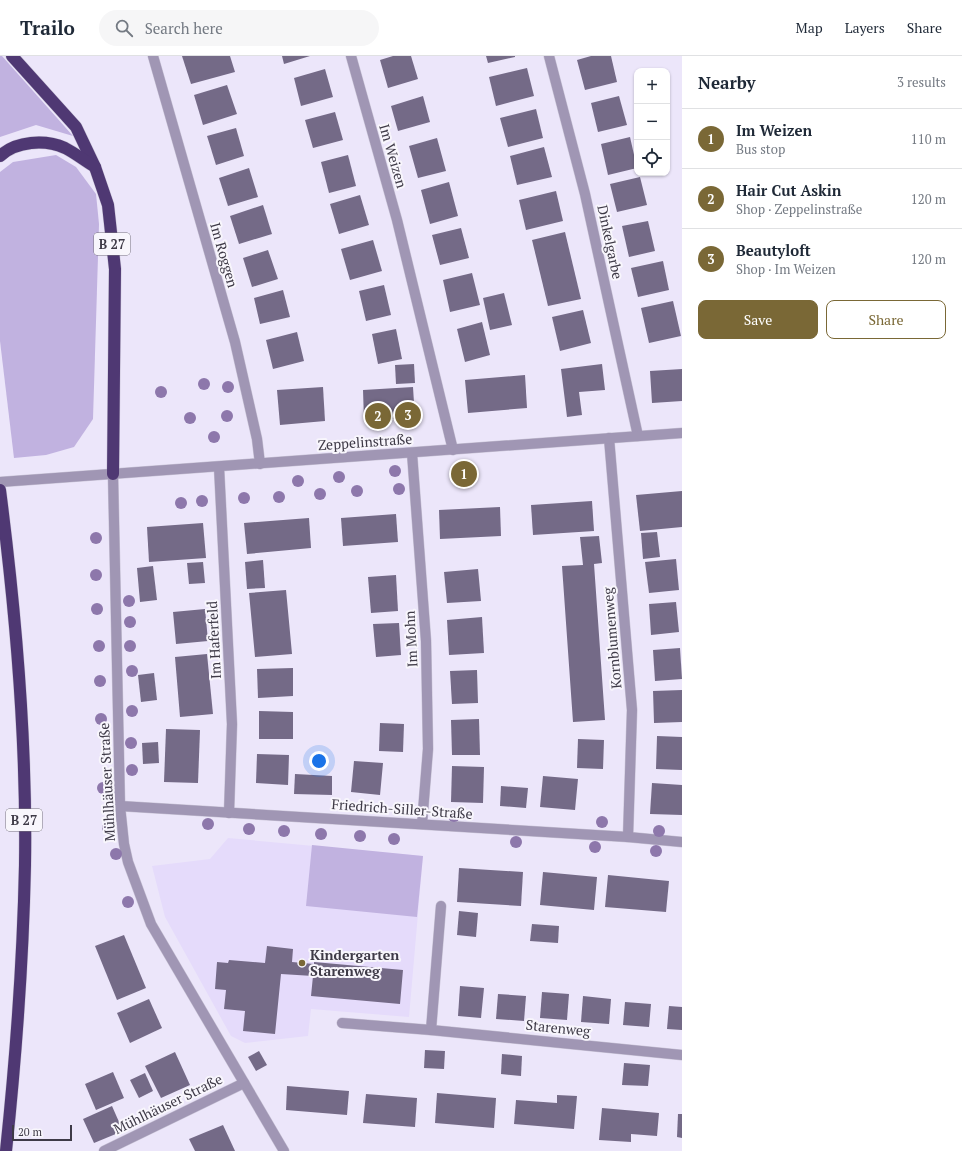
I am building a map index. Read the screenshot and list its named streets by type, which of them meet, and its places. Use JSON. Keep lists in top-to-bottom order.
{
  "streets": {
    "highway": ["B 27"],
    "street": [
      "Im Weizen",
      "Dinkelgarbe",
      "Im Roggen",
      "Zeppelinstraße",
      "Kornblumenweg",
      "Im Mohn",
      "Im Haferfeld",
      "Mühlhäuser Straße",
      "Friedrich-Siller-Straße",
      "Starenweg"
    ]
  },
  "crossings": [
    ["Im Weizen", "Zeppelinstraße"],
    ["Dinkelgarbe", "Zeppelinstraße"],
    ["B 27", "Zeppelinstraße"],
    ["B 27", "Mühlhäuser Straße"],
    ["Im Roggen", "Zeppelinstraße"],
    ["Zeppelinstraße", "Kornblumenweg"],
    ["Zeppelinstraße", "Im Mohn"],
    ["Zeppelinstraße", "Im Haferfeld"],
    ["Zeppelinstraße", "Mühlhäuser Straße"],
    ["Kornblumenweg", "Friedrich-Siller-Straße"],
    ["Im Mohn", "Friedrich-Siller-Straße"],
    ["Im Haferfeld", "Friedrich-Siller-Straße"],
    ["Mühlhäuser Straße", "Friedrich-Siller-Straße"]
  ],
  "places": ["Kindergarten Starenweg"],
  "scale_bar": "20 m",
  "page": {
    "header": "Trailo",
    "search": "Search here",
    "nav": ["Map", "Layers", "Share"],
    "heading": ["Nearby", "3 results"],
    "map_buttons": ["+", "−"],
    "list": [
      {
        "mark": "1",
        "name": "Im Weizen",
        "note": "Bus stop",
        "value": "110 m"
      },
      {
        "mark": "2",
        "name": "Hair Cut Askin",
        "note": "Shop · Zeppelinstraße",
        "value": "120 m"
      },
      {
        "mark": "3",
        "name": "Beautyloft",
        "note": "Shop · Im Weizen",
        "value": "120 m"
      }
    ],
    "buttons": ["Save", "Share"],
    "pins": ["3", "2", "1"],
    "scale": "20 m"
  }
}
